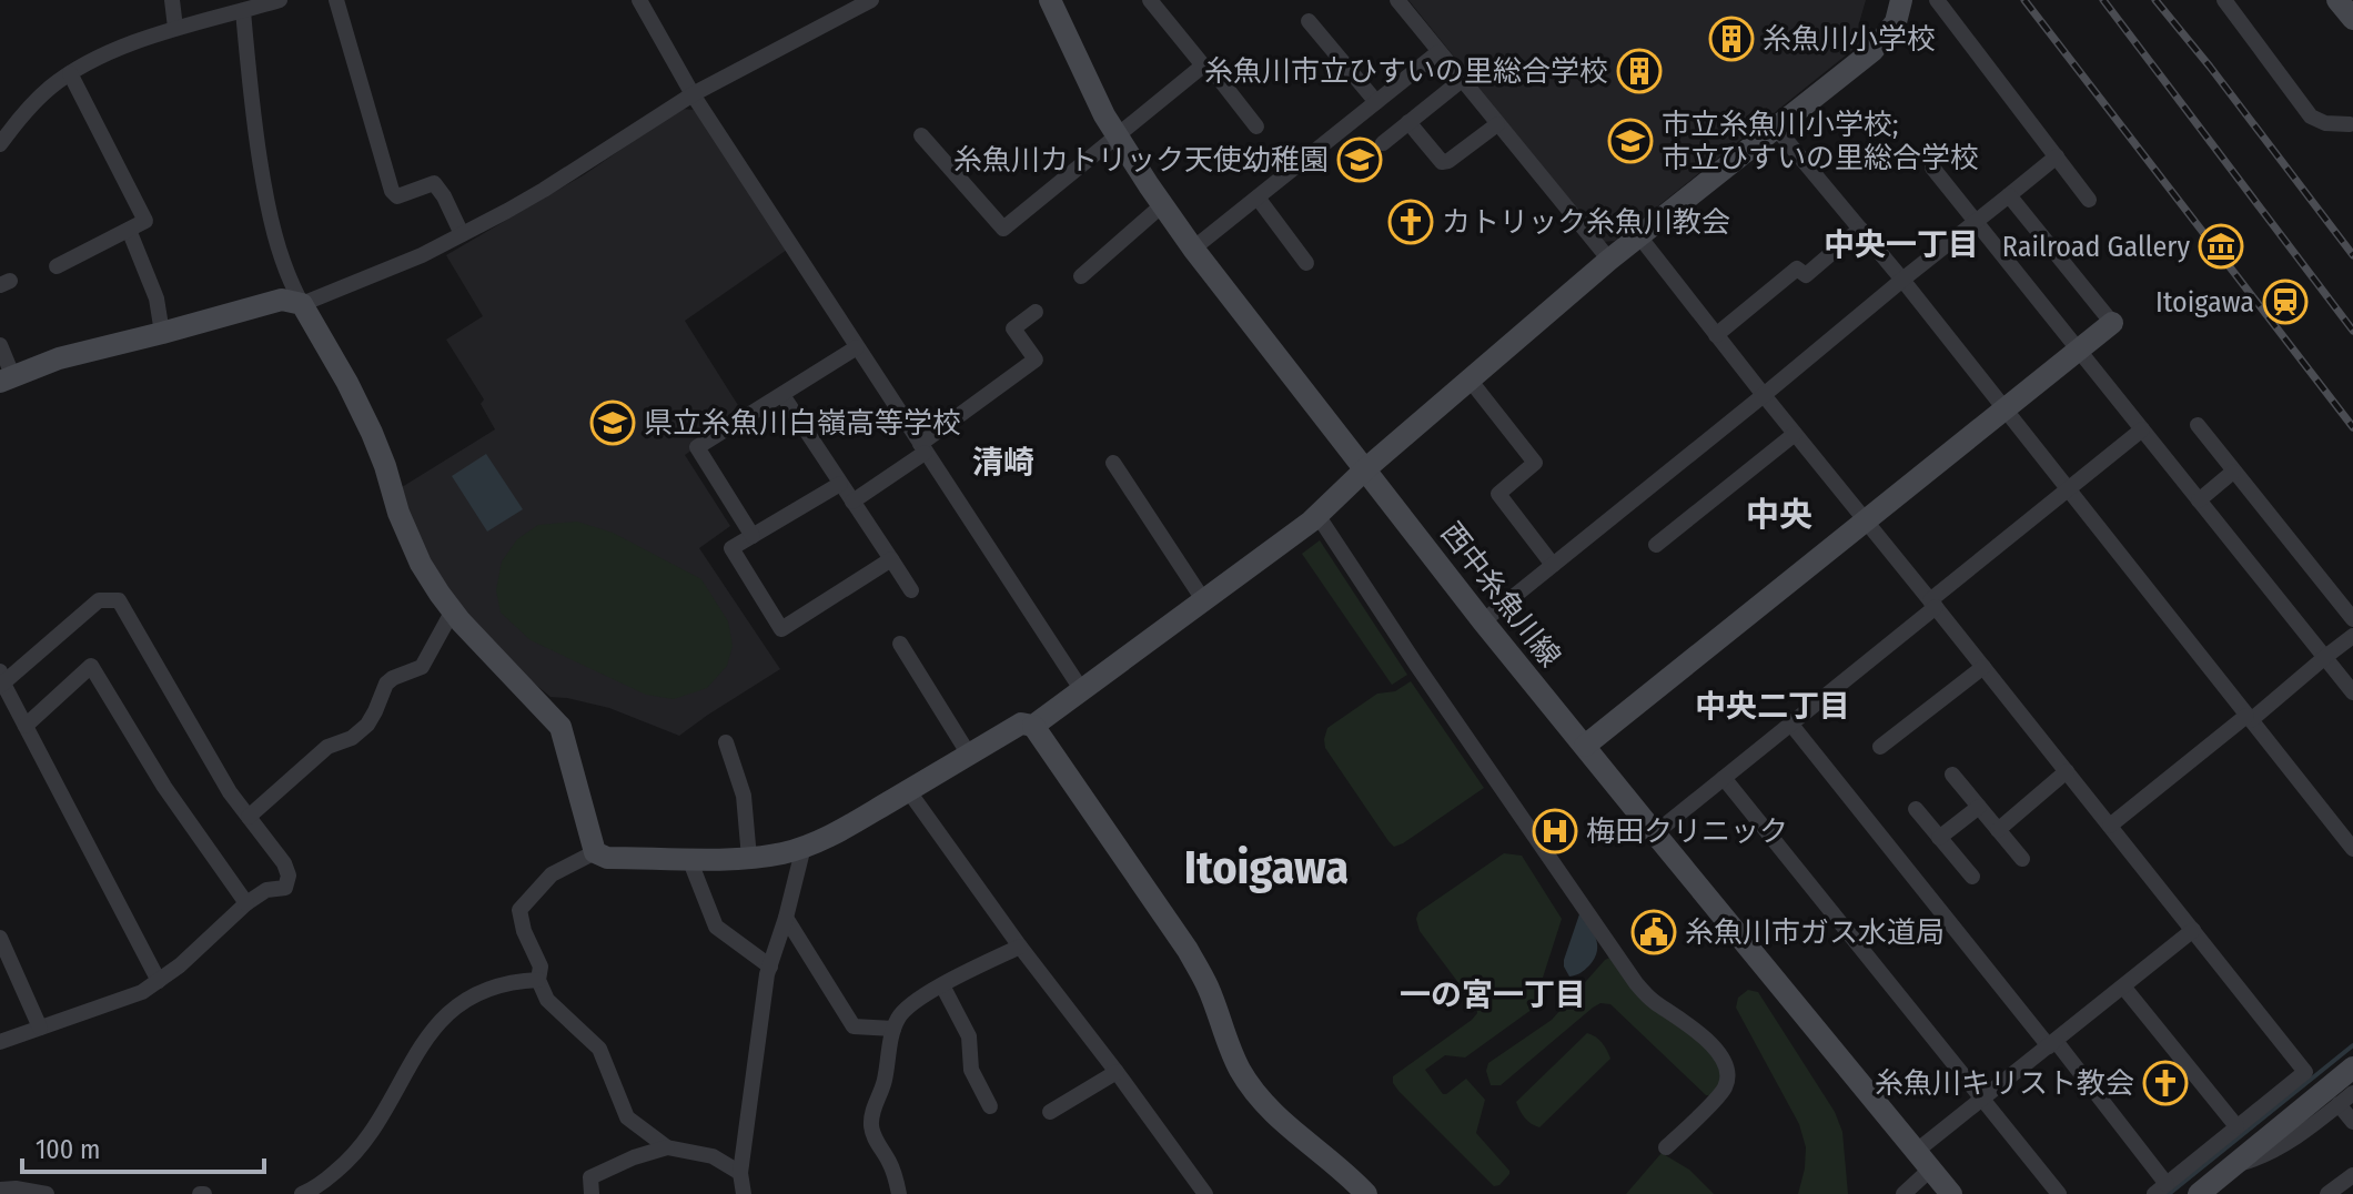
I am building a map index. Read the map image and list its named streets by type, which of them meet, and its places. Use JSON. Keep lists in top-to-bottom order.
{
  "streets": {
    "street": ["西中糸魚川線"]
  },
  "districts": [
    "中央一丁目",
    "清崎",
    "中央",
    "中央二丁目",
    "Itoigawa",
    "一の宮一丁目"
  ],
  "places": {
    "building": ["糸魚川小学校", "糸魚川市立ひすいの里総合学校"],
    "school or university": ["市立糸魚川小学校; 市立ひすいの里総合学校", "糸魚川カトリック天使幼稚園", "県立糸魚川白嶺高等学校"],
    "church": ["カトリック糸魚川教会", "糸魚川キリスト教会"],
    "museum": ["Railroad Gallery"],
    "station": ["Itoigawa"],
    "hospital": ["梅田クリニック"],
    "public building": ["糸魚川市ガス水道局"]
  },
  "scale_bar": "100 m"
}
